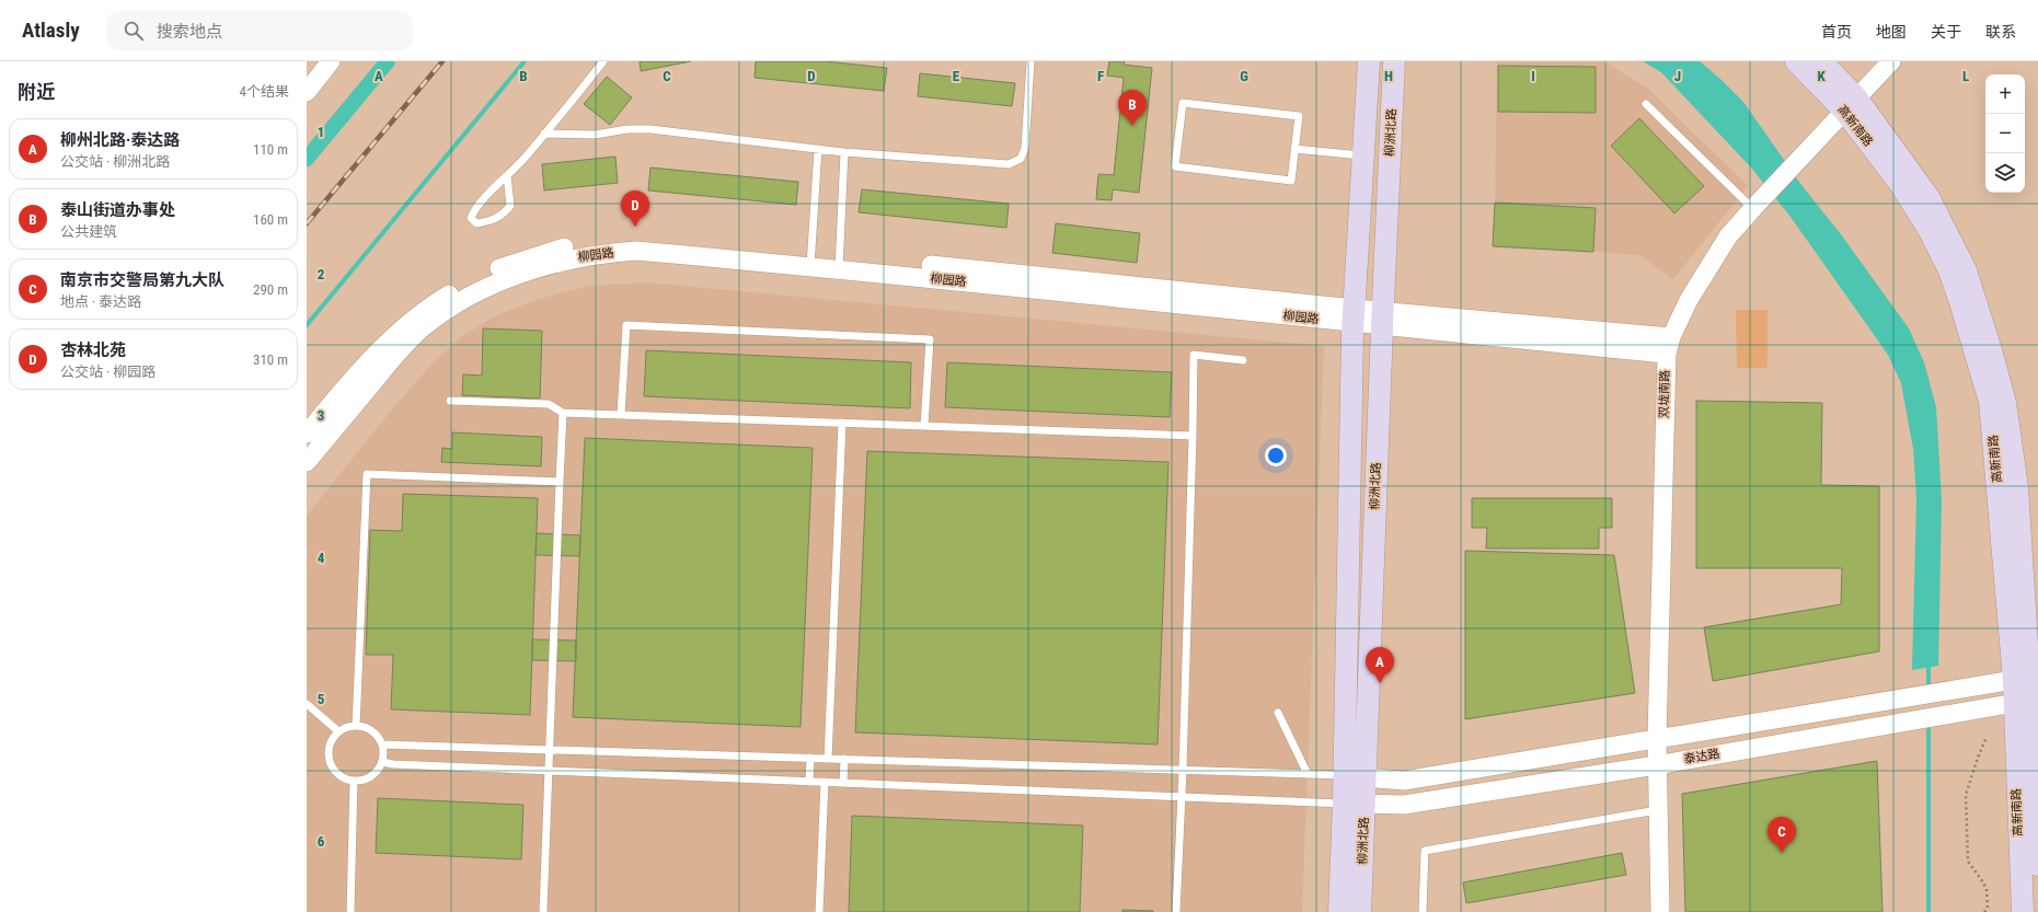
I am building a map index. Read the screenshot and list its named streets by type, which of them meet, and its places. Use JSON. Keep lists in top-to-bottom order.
{
  "streets": {
    "main road": ["高新南路", "柳洲北路"],
    "street": ["柳园路", "双垅南路", "泰达路"]
  },
  "crossings": [
    ["高新南路", "双垅南路"],
    ["高新南路", "泰达路"],
    ["柳洲北路", "柳园路"],
    ["柳洲北路", "泰达路"],
    ["柳园路", "双垅南路"],
    ["双垅南路", "泰达路"]
  ],
  "page": {
    "header": "Atlasly",
    "search": "搜索地点",
    "nav": [
      "首页",
      "地图",
      "关于",
      "联系"
    ],
    "heading": ["附近", "4个结果"],
    "map_buttons": ["+", "−"],
    "pins": [
      "B",
      "D",
      "A",
      "C"
    ],
    "list": [
      {
        "mark": "A",
        "name": "柳州北路·泰达路",
        "note": "公交站 · 柳洲北路",
        "value": "110 m"
      },
      {
        "mark": "B",
        "name": "泰山街道办事处",
        "note": "公共建筑",
        "value": "160 m"
      },
      {
        "mark": "C",
        "name": "南京市交警局第九大队",
        "note": "地点 · 泰达路",
        "value": "290 m"
      },
      {
        "mark": "D",
        "name": "杏林北苑",
        "note": "公交站 · 柳园路",
        "value": "310 m"
      }
    ]
  },
  "grid": {
    "columns": [
      "A",
      "B",
      "C",
      "D",
      "E",
      "F",
      "G",
      "H",
      "I",
      "J",
      "K",
      "L"
    ],
    "rows": [
      "1",
      "2",
      "3",
      "4",
      "5",
      "6"
    ]
  }
}
